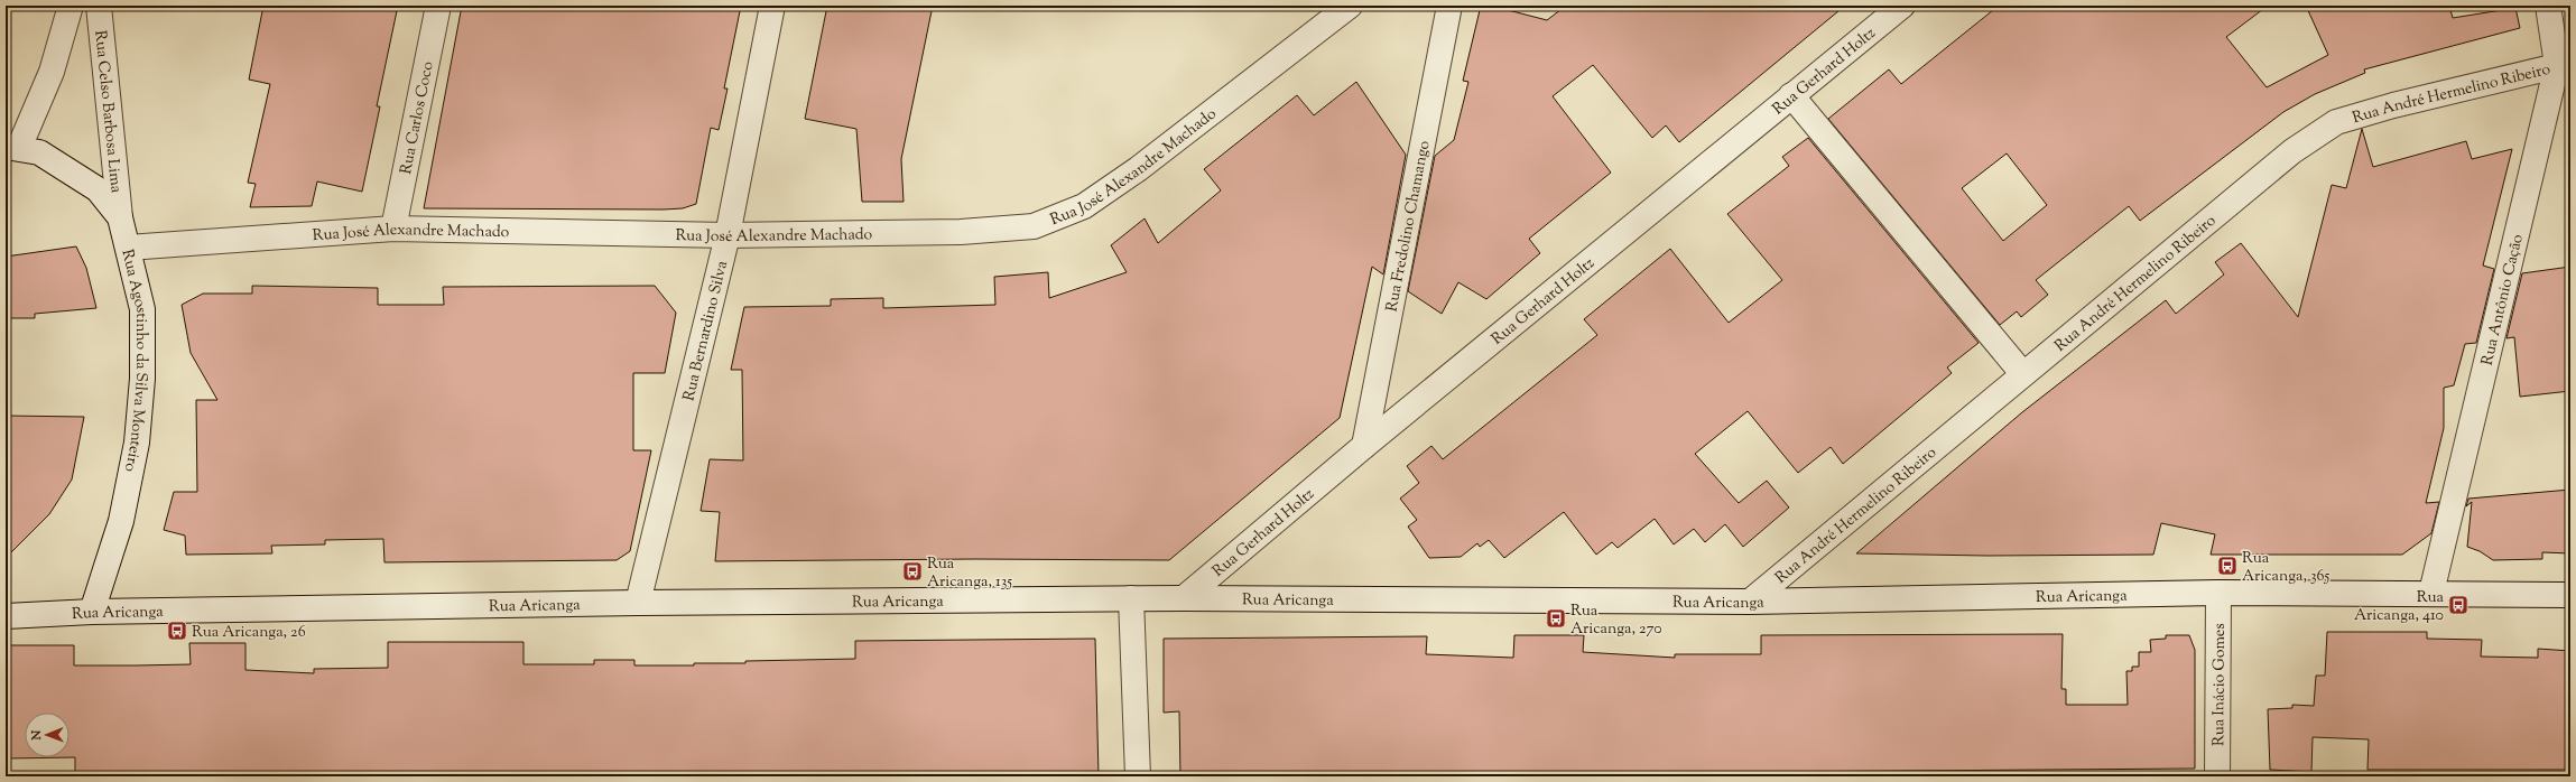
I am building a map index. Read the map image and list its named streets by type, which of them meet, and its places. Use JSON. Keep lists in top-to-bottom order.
{
  "streets": {
    "street": [
      "Rua Gerhard Holtz",
      "Rua André Hermelino Ribeiro",
      "Rua Celso Barbosa Lima",
      "Rua Carlos Coco",
      "Rua José Alexandre Machado",
      "Rua Fredolino Chamango",
      "Rua Antônio Cação",
      "Rua Bernardino Silva",
      "Rua Agostinho da Silva Monteiro",
      "Rua Aricanga",
      "Rua Inácio Gomes"
    ]
  },
  "crossings": [
    ["Rua Gerhard Holtz", "Rua Fredolino Chamango"],
    ["Rua Gerhard Holtz", "Rua Aricanga"],
    ["Rua André Hermelino Ribeiro", "Rua Antônio Cação"],
    ["Rua André Hermelino Ribeiro", "Rua Aricanga"],
    ["Rua Celso Barbosa Lima", "Rua Agostinho da Silva Monteiro"],
    ["Rua Carlos Coco", "Rua José Alexandre Machado"],
    ["Rua José Alexandre Machado", "Rua Bernardino Silva"],
    ["Rua José Alexandre Machado", "Rua Agostinho da Silva Monteiro"],
    ["Rua Antônio Cação", "Rua Aricanga"],
    ["Rua Bernardino Silva", "Rua Aricanga"],
    ["Rua Agostinho da Silva Monteiro", "Rua Aricanga"],
    ["Rua Aricanga", "Rua Inácio Gomes"]
  ],
  "places": {
    "bus stop": [
      "Rua Aricanga, 365",
      "Rua Aricanga, 135",
      "Rua Aricanga, 410",
      "Rua Aricanga, 270",
      "Rua Aricanga, 26"
    ]
  },
  "north": "left"
}
